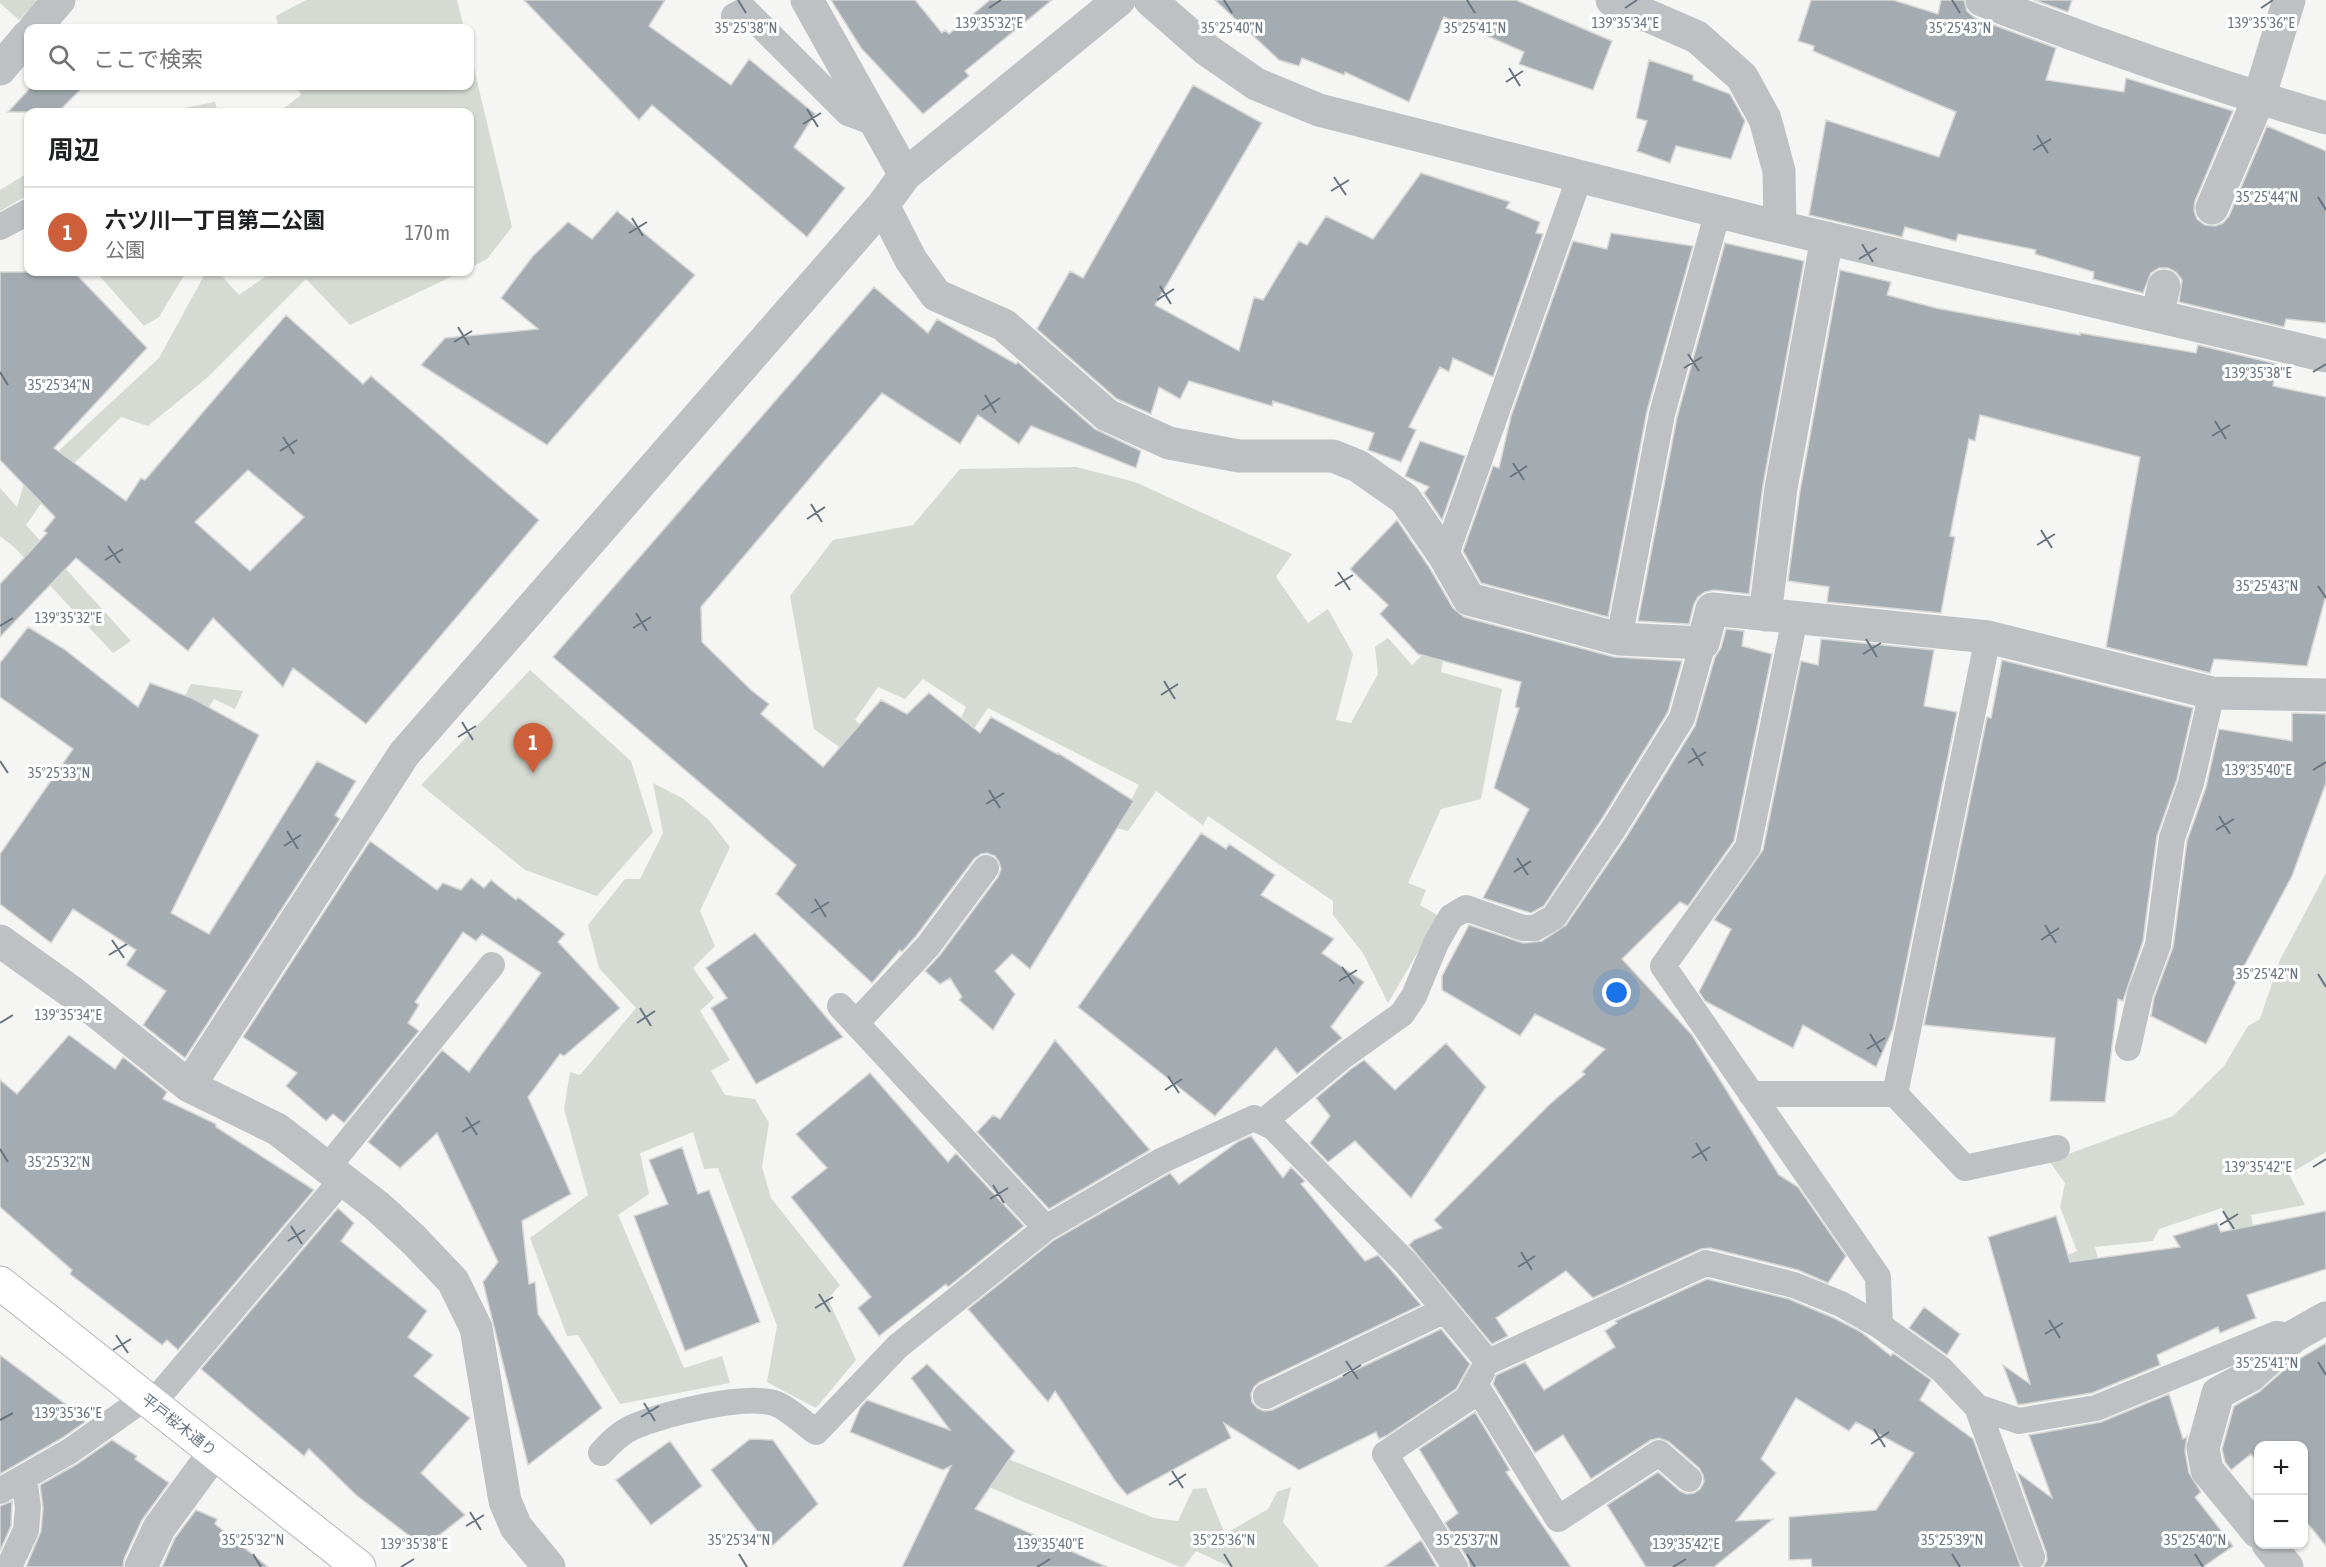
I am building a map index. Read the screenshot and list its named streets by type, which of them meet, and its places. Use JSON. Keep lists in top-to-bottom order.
{
  "streets": {
    "main road": ["平戸桜木通り"]
  },
  "page": {
    "search": "ここで検索",
    "heading": "周辺",
    "list": [
      {
        "mark": "1",
        "name": "六ツ川一丁目第二公園",
        "note": "公園",
        "value": "170 m"
      }
    ],
    "pins": "1",
    "map_buttons": ["+", "−"]
  },
  "coordinates": [
    "139°35'32\"E",
    "139°35'34\"E",
    "139°35'36\"E",
    "35°25'38\"N",
    "35°25'40\"N",
    "35°25'41\"N",
    "35°25'43\"N",
    "35°25'44\"N",
    "139°35'38\"E",
    "35°25'34\"N",
    "139°35'40\"E",
    "35°25'33\"N",
    "35°25'42\"N",
    "35°25'32\"N",
    "139°35'42\"E",
    "35°25'36\"N",
    "35°25'37\"N",
    "35°25'39\"N"
  ]
}
